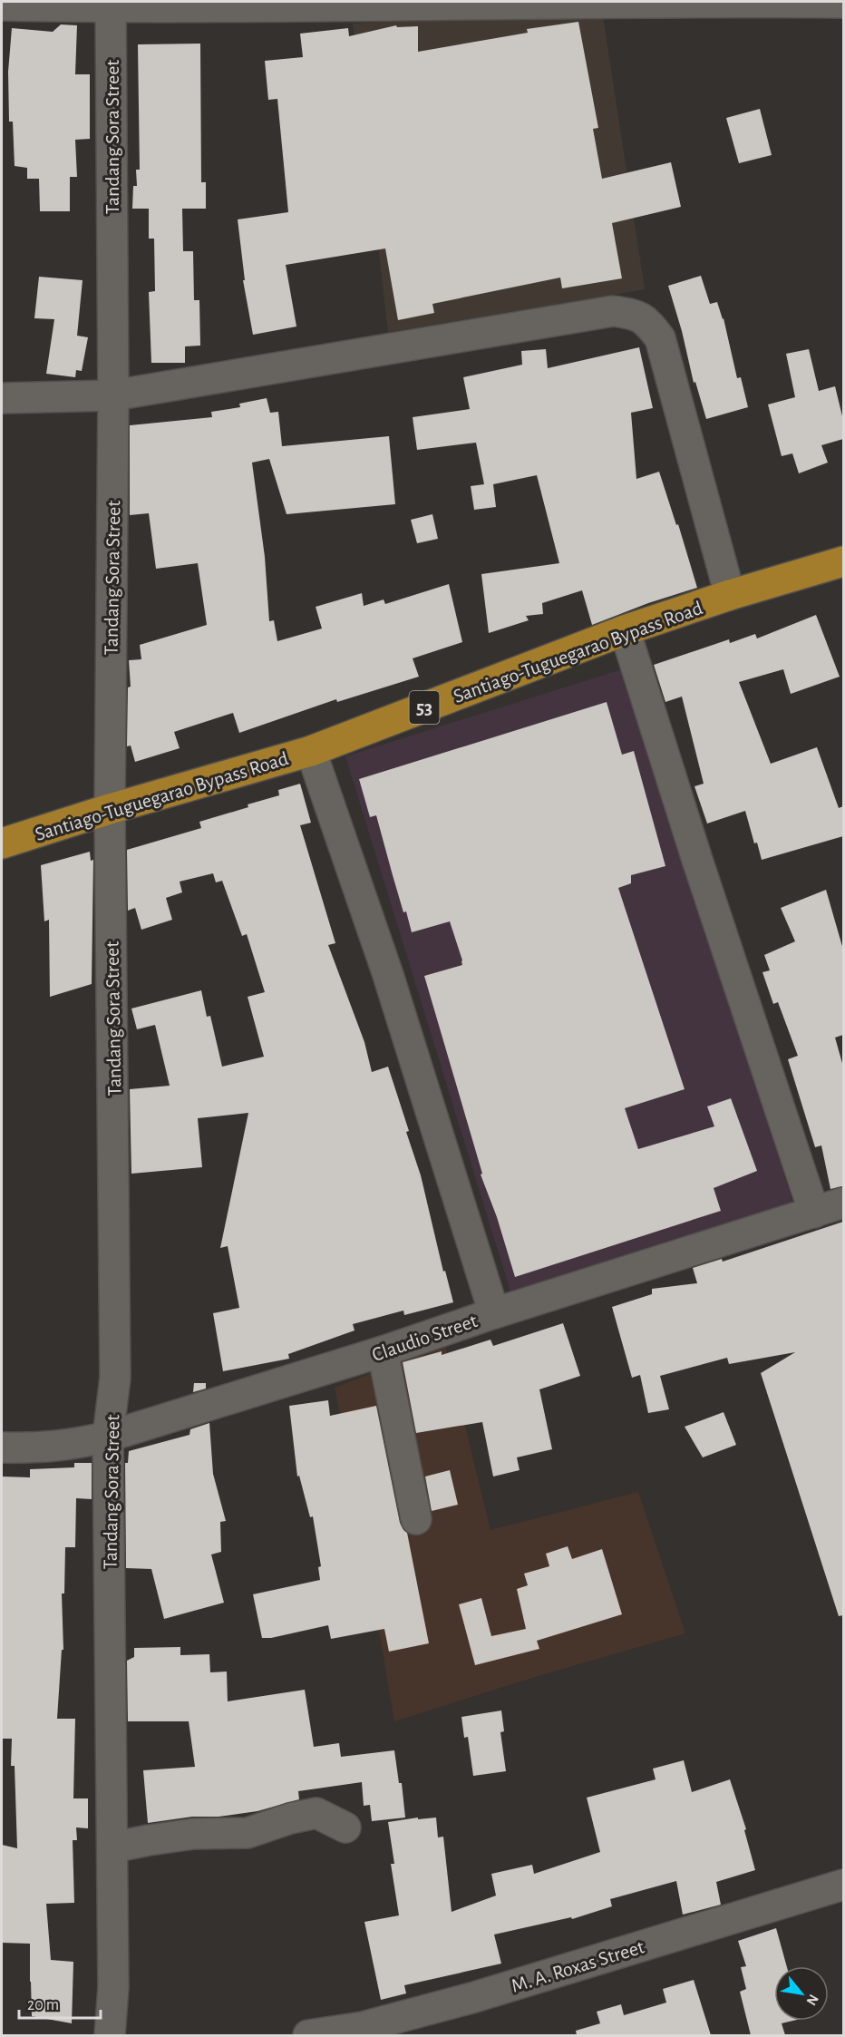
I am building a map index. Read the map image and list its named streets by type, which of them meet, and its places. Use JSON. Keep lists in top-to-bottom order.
{
  "streets": {
    "highway": ["Santiago-Tuguegarao Bypass Road", "53"],
    "street": ["Tandang Sora Street", "Claudio Street", "M. A. Roxas Street"]
  },
  "crossings": [
    ["Tandang Sora Street", "Santiago-Tuguegarao Bypass Road"],
    ["Tandang Sora Street", "Claudio Street"]
  ],
  "scale_bar": "20 m",
  "north": "bottom right"
}
